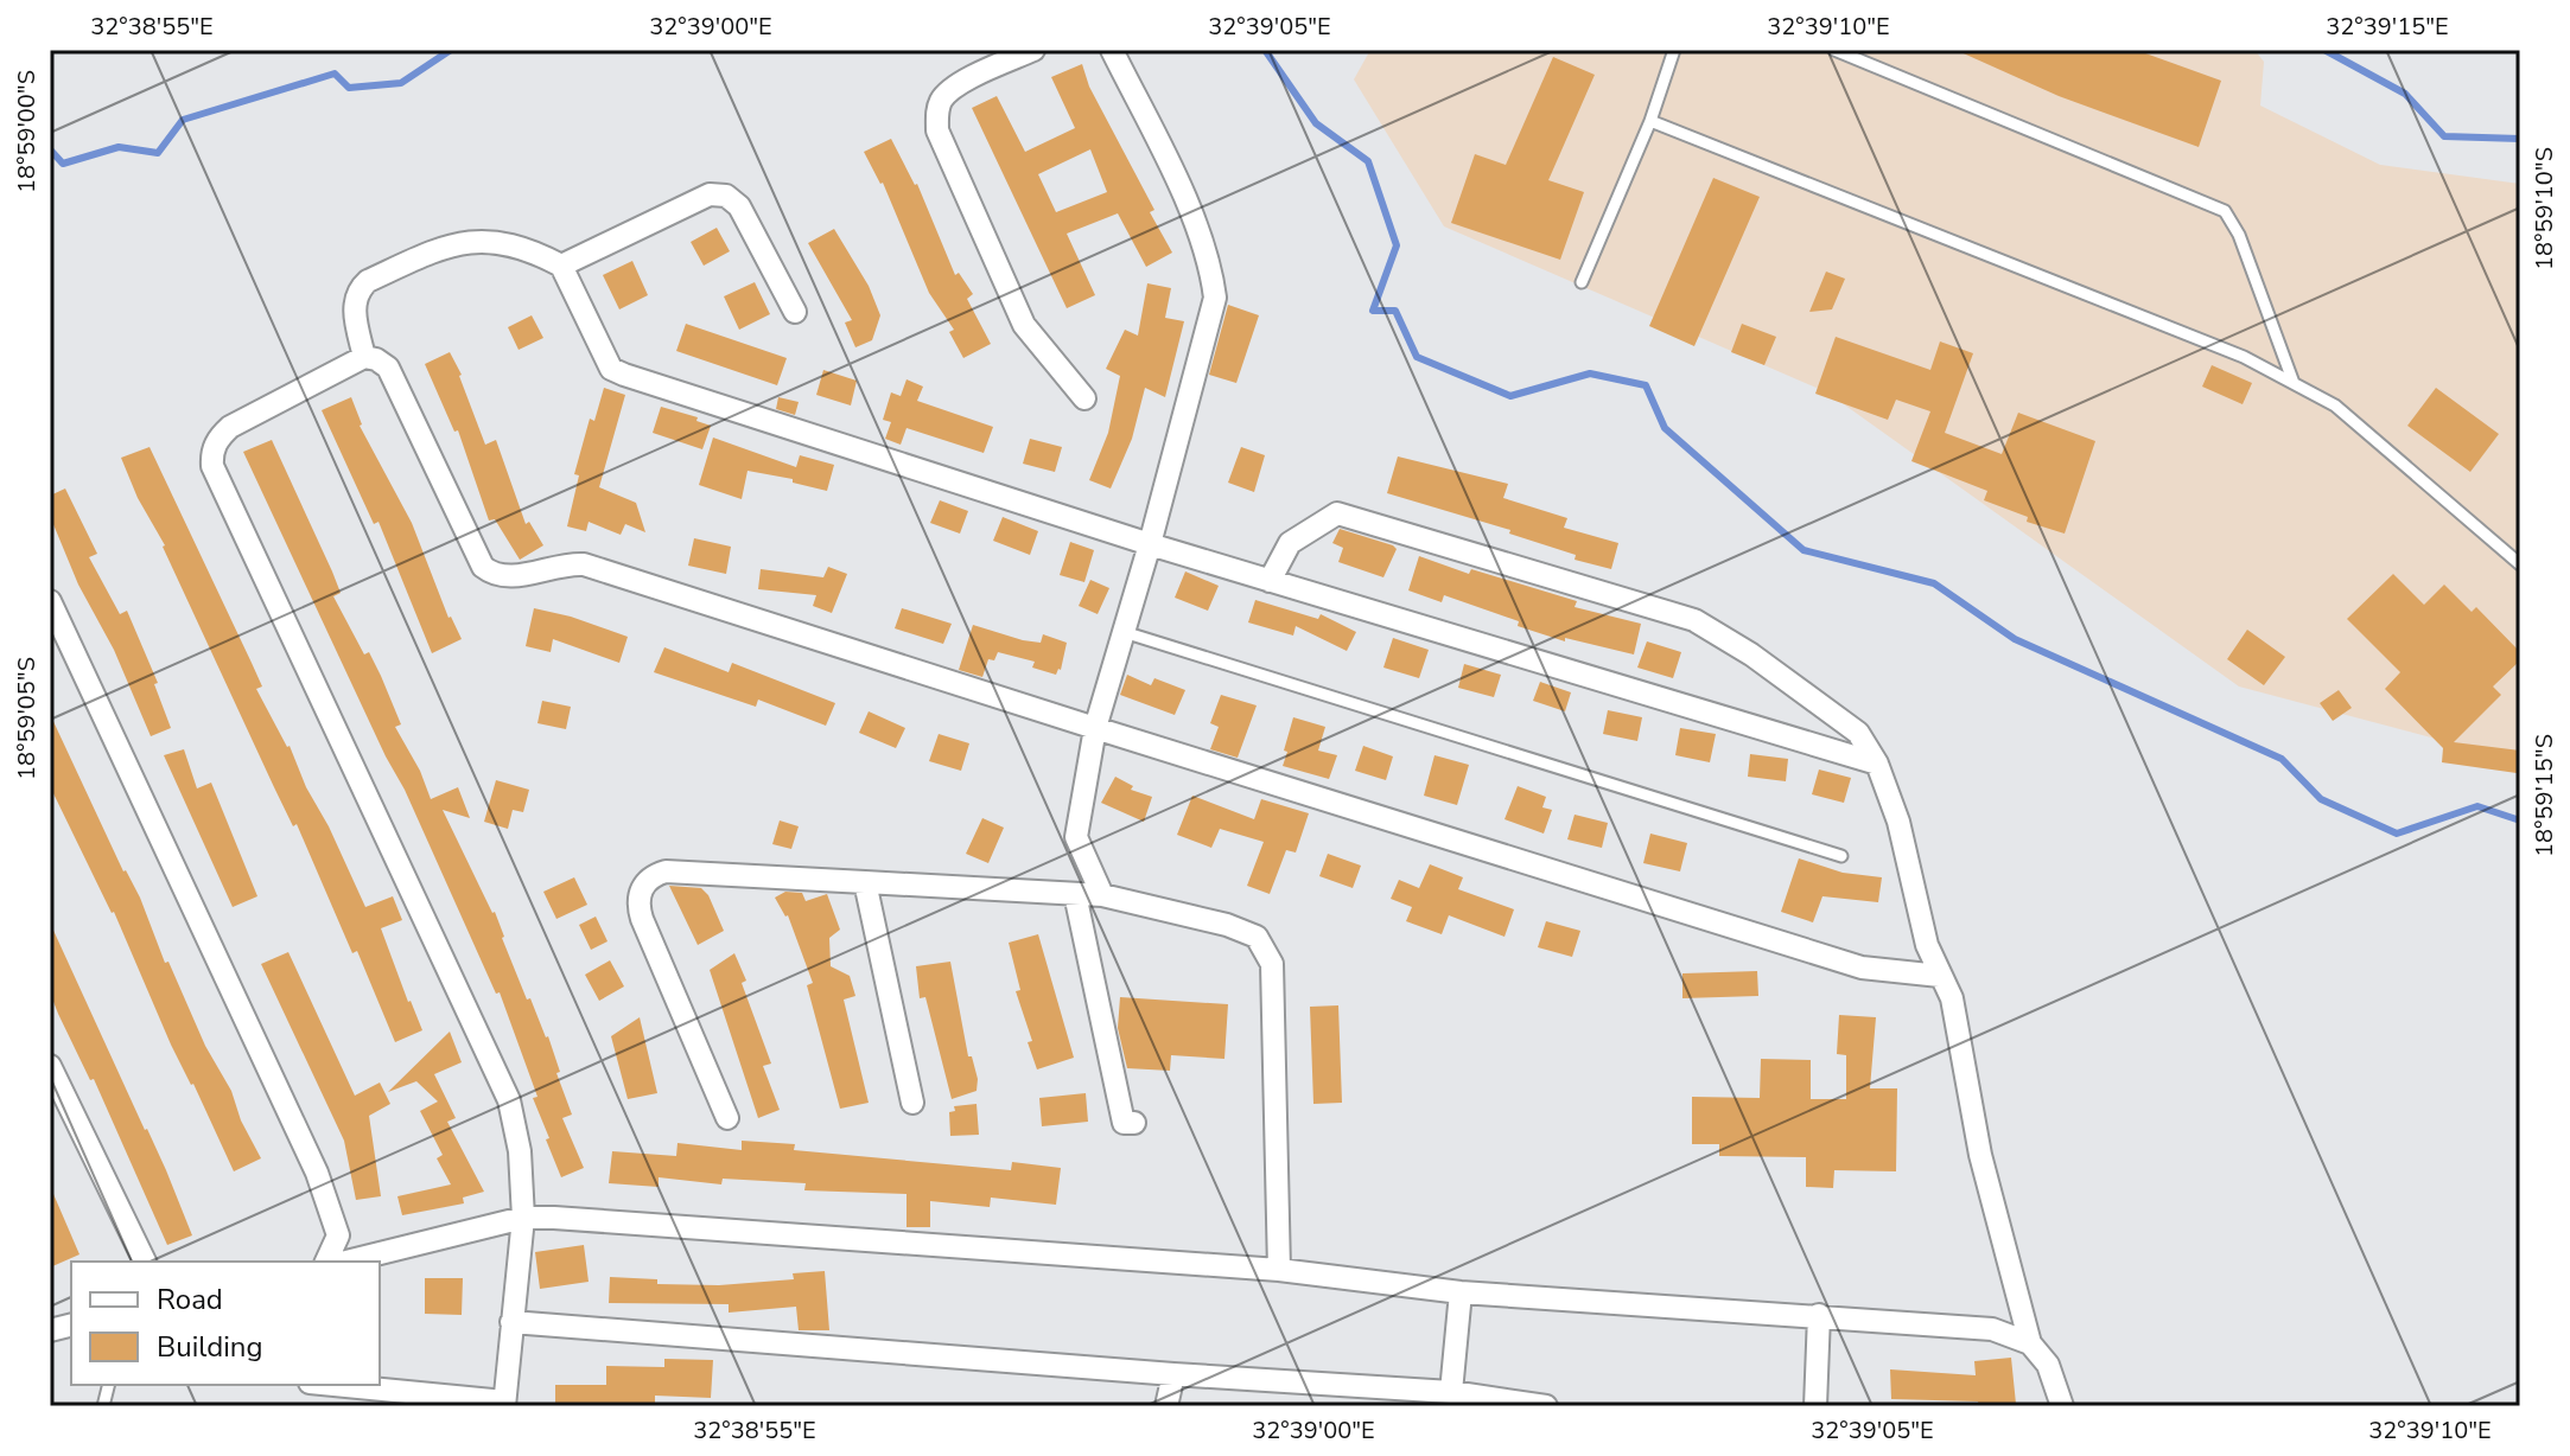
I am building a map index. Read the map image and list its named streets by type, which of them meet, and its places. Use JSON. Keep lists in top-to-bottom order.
{
  "legend": ["Road", "Building"],
  "coordinates": [
    "32°38'55\"E",
    "32°39'00\"E",
    "32°39'05\"E",
    "32°39'10\"E",
    "32°39'15\"E",
    "18°59'00\"S",
    "18°59'10\"S",
    "18°59'05\"S",
    "18°59'15\"S"
  ]
}
